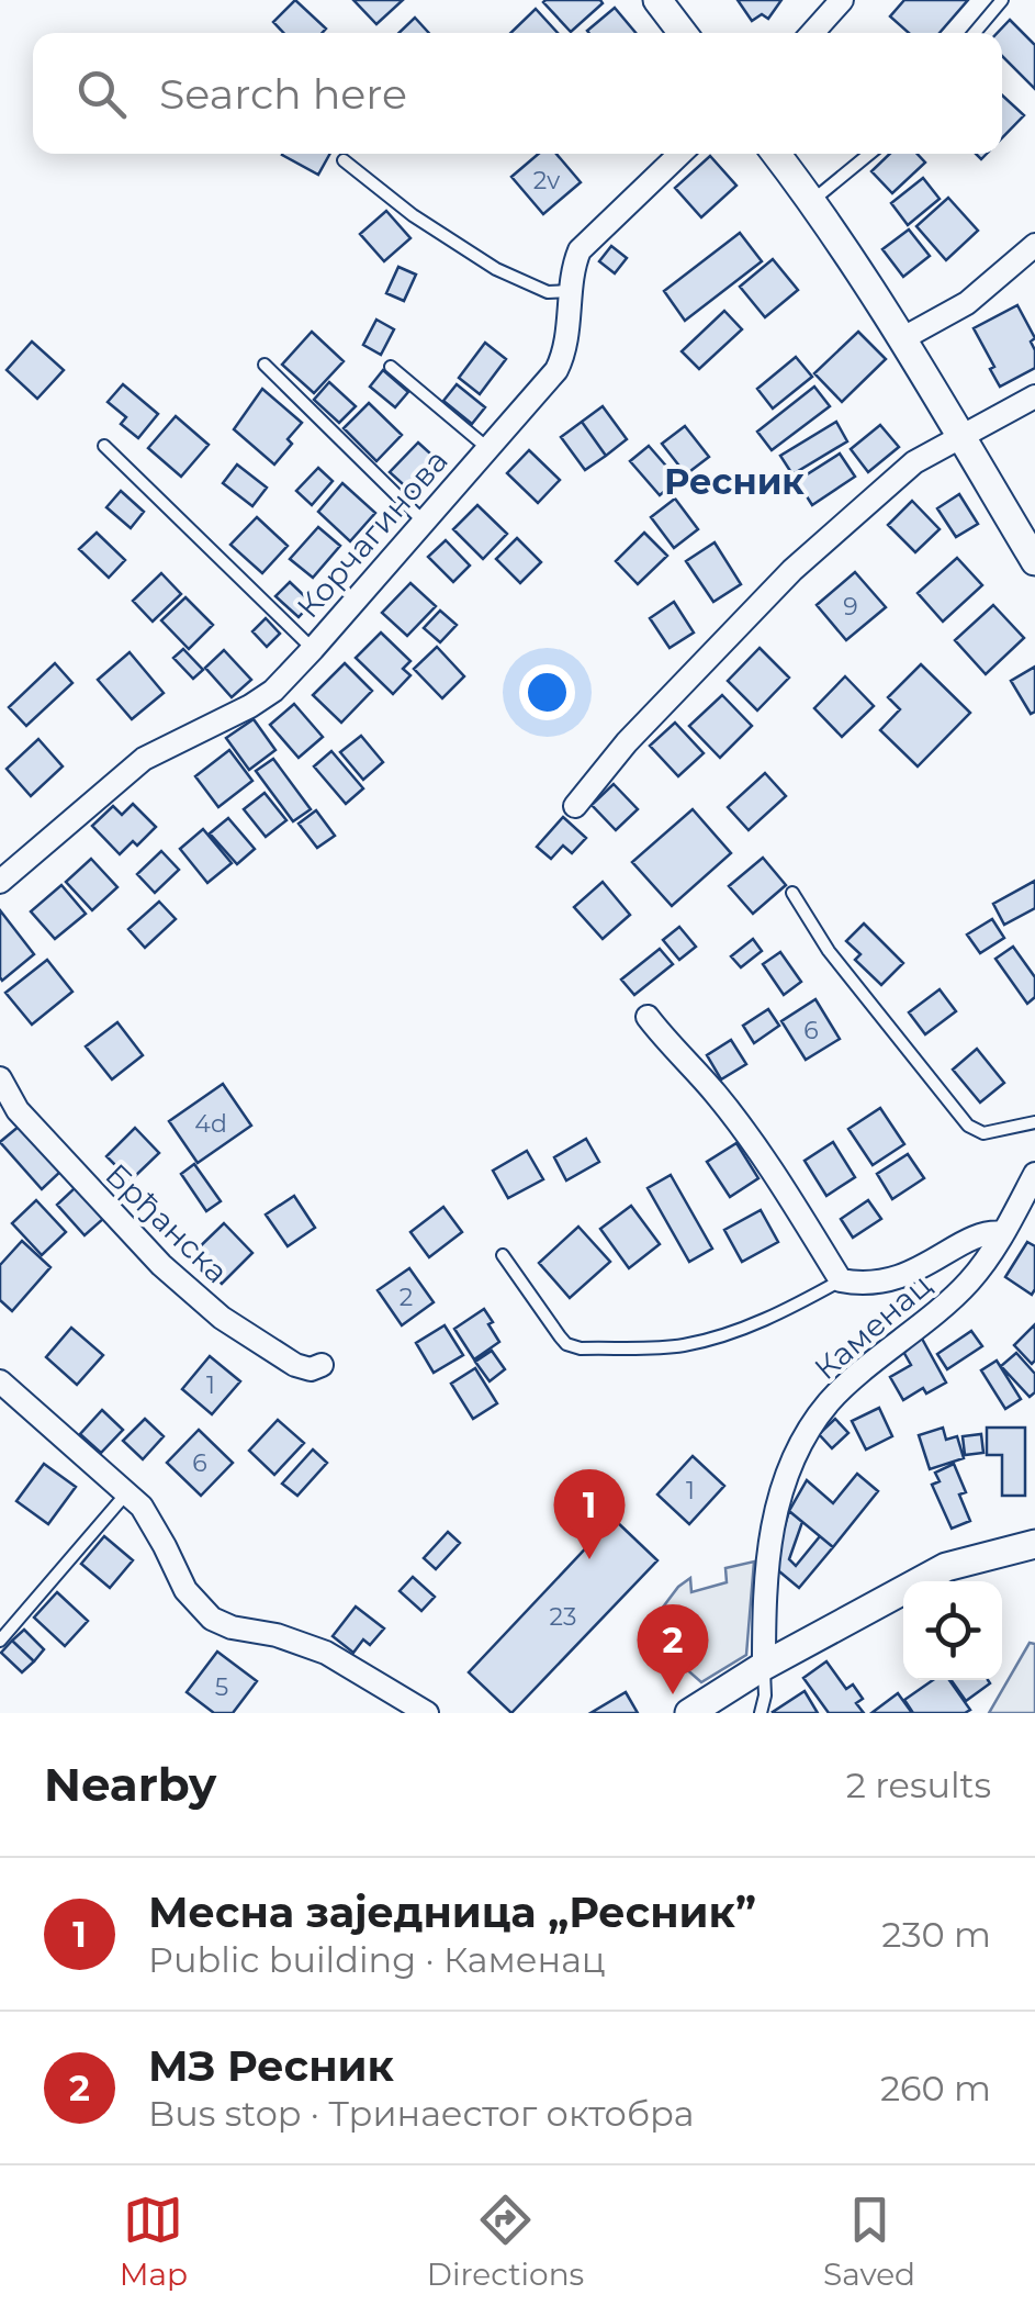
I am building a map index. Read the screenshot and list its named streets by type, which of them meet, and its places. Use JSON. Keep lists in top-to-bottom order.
{
  "streets": {
    "street": ["Корчагинова", "Брђанска", "Каменац"]
  },
  "districts": ["Ресник"],
  "house_numbers": [
    "2v",
    "9",
    "6",
    "4d",
    "2",
    "1",
    "6",
    "1",
    "23",
    "5"
  ],
  "page": {
    "search": "Search here",
    "pins": ["1", "2"],
    "heading": ["Nearby", "2 results"],
    "list": [
      {
        "mark": "1",
        "name": "Месна заједница „Ресник”",
        "note": "Public building · Каменац",
        "value": "230 m"
      },
      {
        "mark": "2",
        "name": "МЗ Ресник",
        "note": "Bus stop · Тринаестог октобра",
        "value": "260 m"
      }
    ],
    "nav": ["Map", "Directions", "Saved"]
  }
}
